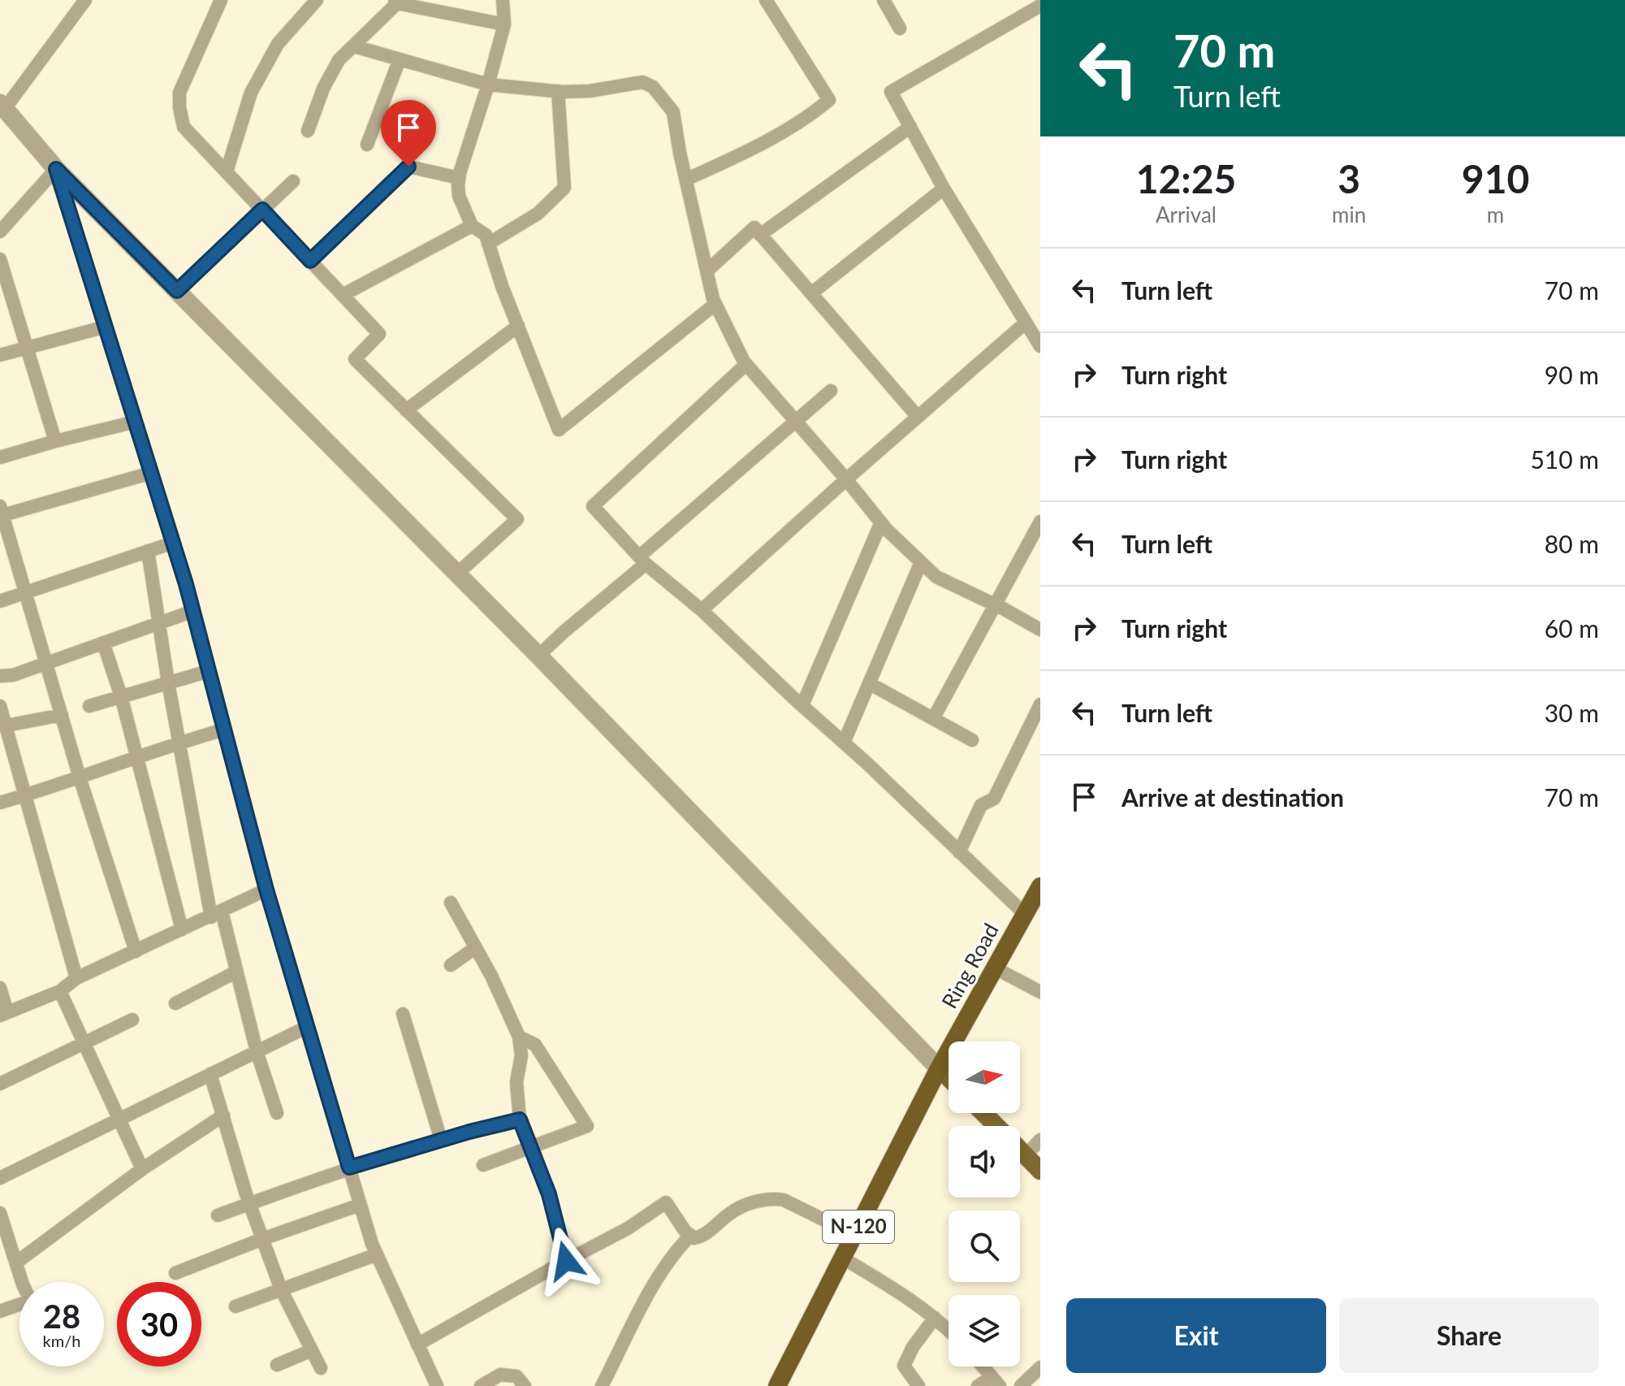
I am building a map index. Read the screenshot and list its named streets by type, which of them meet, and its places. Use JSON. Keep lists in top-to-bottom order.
{
  "streets": {
    "highway": ["Ring Road", "N-120"]
  },
  "crossings": [
    ["Ring Road", "N-120"]
  ],
  "north": "right",
  "page": {
    "turn": ["70 m", "Turn left"],
    "eta": [
      "12:25",
      "Arrival",
      "3",
      "min",
      "910",
      "m"
    ],
    "list": [
      {
        "name": "Turn left",
        "value": "70 m"
      },
      {
        "name": "Turn right",
        "value": "90 m"
      },
      {
        "name": "Turn right",
        "value": "510 m"
      },
      {
        "name": "Turn left",
        "value": "80 m"
      },
      {
        "name": "Turn right",
        "value": "60 m"
      },
      {
        "name": "Turn left",
        "value": "30 m"
      },
      {
        "name": "Arrive at destination",
        "value": "70 m"
      }
    ],
    "speed": "28 km/h",
    "limit": "30",
    "buttons": ["Exit", "Share"]
  }
}
